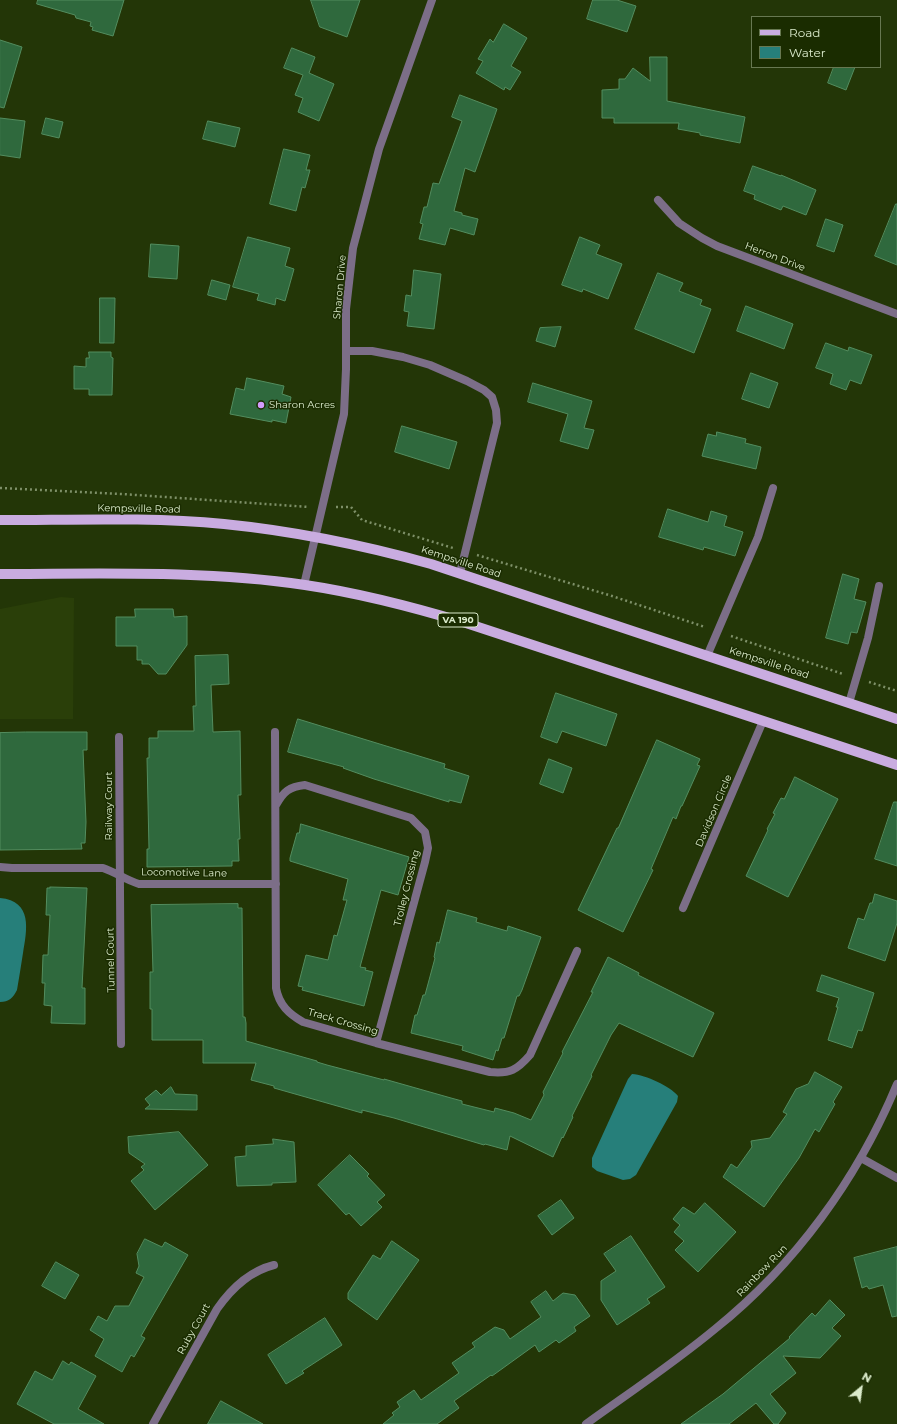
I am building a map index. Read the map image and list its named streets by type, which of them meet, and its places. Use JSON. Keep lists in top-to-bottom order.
{
  "streets": {
    "main road": ["Kempsville Road", "VA 190"],
    "street": [
      "Herron Drive",
      "Sharon Drive",
      "Railway Court",
      "Davidson Circle",
      "Locomotive Lane",
      "Trolley Crossing",
      "Tunnel Court",
      "Track Crossing",
      "Rainbow Run",
      "Ruby Court"
    ]
  },
  "crossings": [
    ["Sharon Drive", "Kempsville Road"],
    ["Sharon Drive", "VA 190"],
    ["VA 190", "Davidson Circle"],
    ["Railway Court", "Locomotive Lane"],
    ["Railway Court", "Tunnel Court"],
    ["Locomotive Lane", "Tunnel Court"],
    ["Locomotive Lane", "Track Crossing"],
    ["Trolley Crossing", "Track Crossing"]
  ],
  "places": ["Sharon Acres"],
  "legend": ["Road", "Water"],
  "north": "top right"
}
